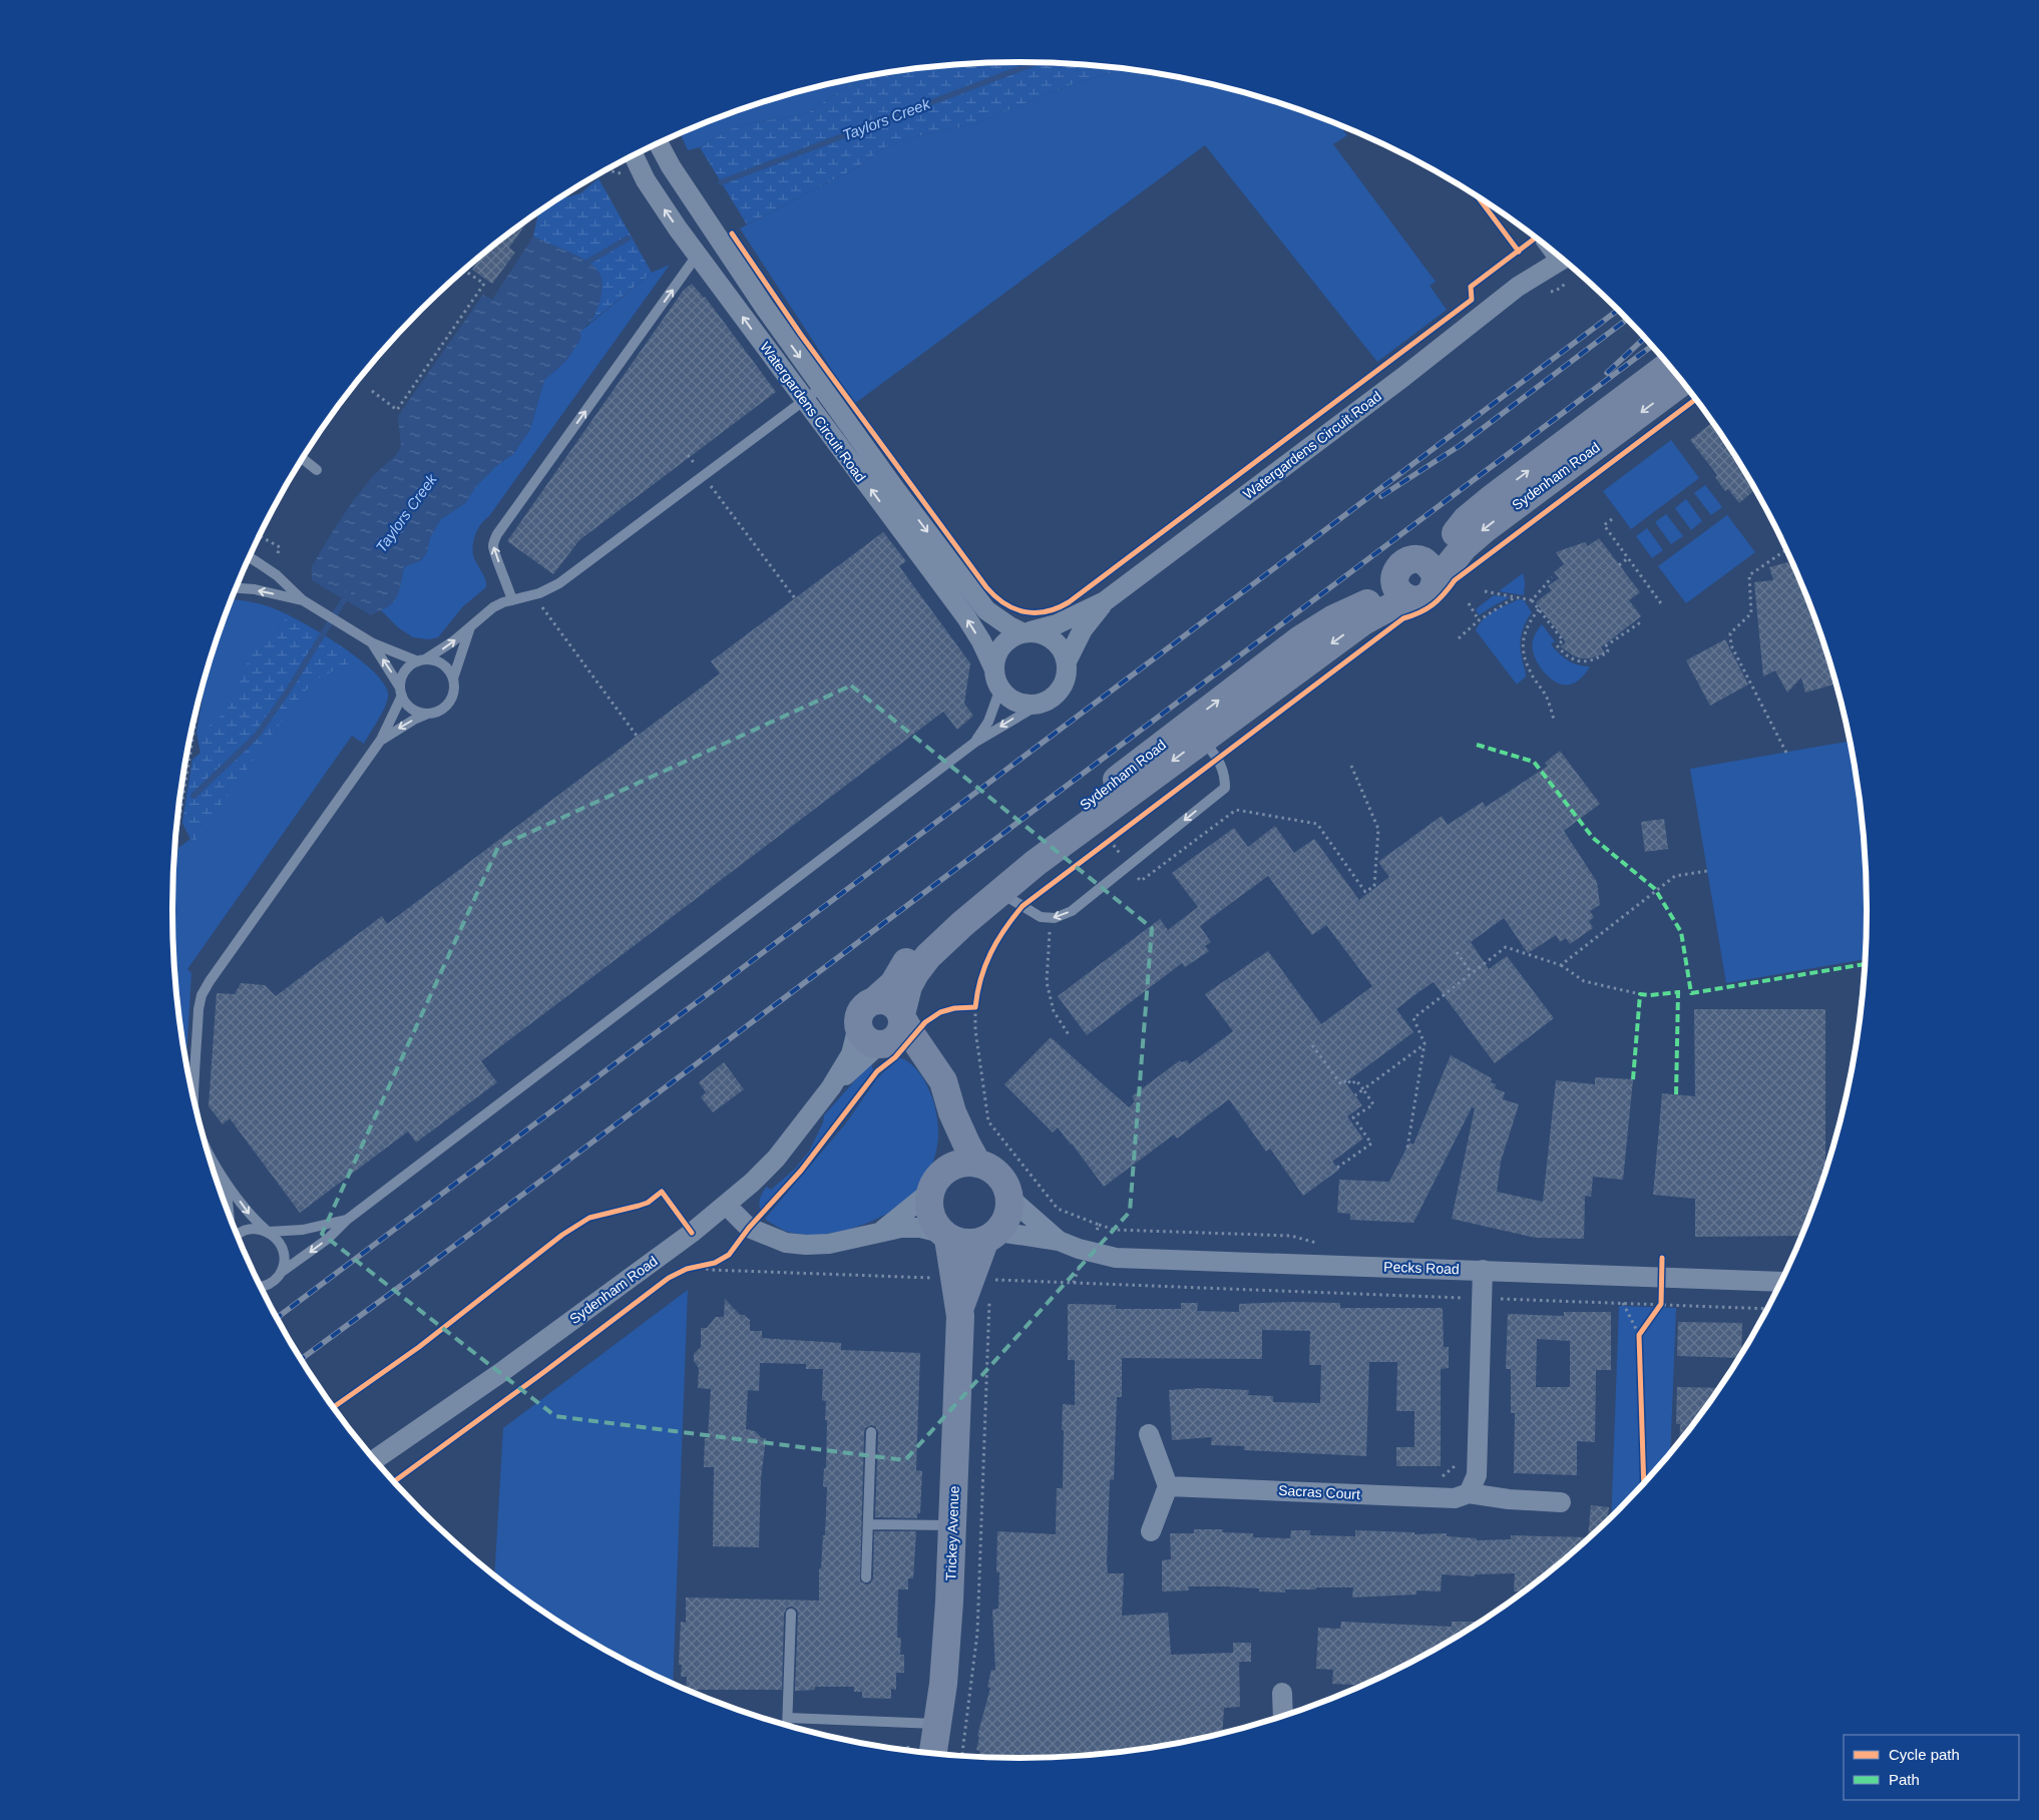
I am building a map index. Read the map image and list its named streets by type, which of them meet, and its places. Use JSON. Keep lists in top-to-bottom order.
{
  "streets": {
    "street": [
      "Watergardens Circuit Road",
      "Sydenham Road",
      "Pecks Road",
      "Sacras Court",
      "Trickey Avenue"
    ]
  },
  "crossings": [
    ["Pecks Road", "Trickey Avenue"]
  ],
  "water": ["Taylors Creek"],
  "legend": ["Cycle path", "Path"]
}
